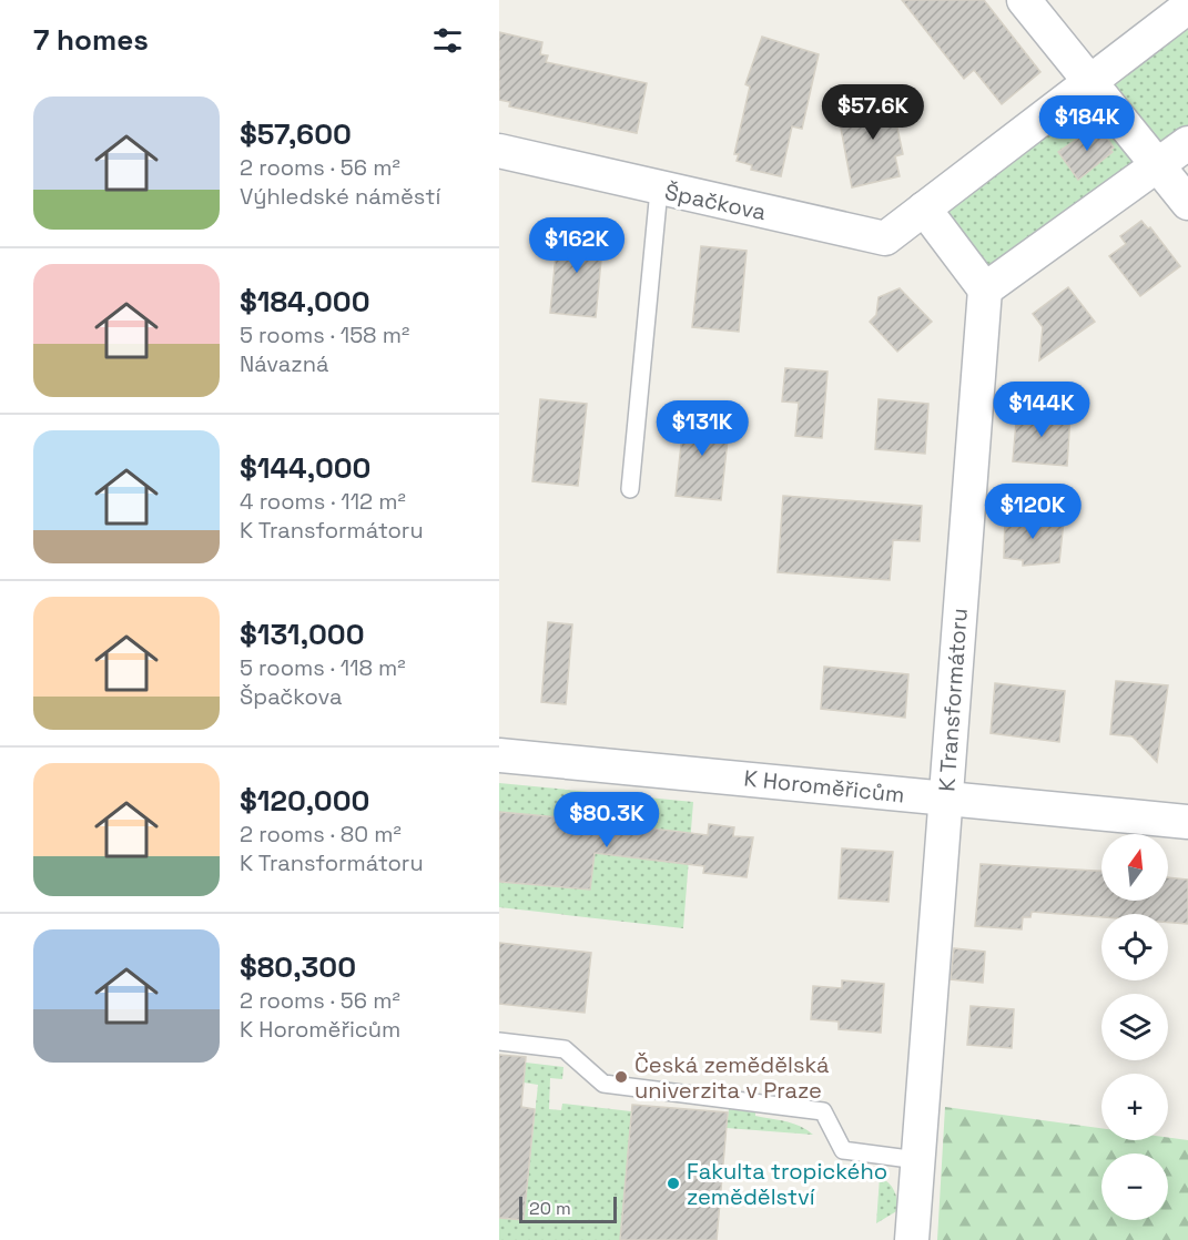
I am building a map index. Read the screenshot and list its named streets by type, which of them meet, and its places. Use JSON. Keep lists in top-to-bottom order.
{
  "streets": {
    "street": ["Špačkova", "K Transformátoru", "K Horoměřicům"]
  },
  "crossings": [
    ["K Transformátoru", "K Horoměřicům"]
  ],
  "places": ["Česká zemědělská univerzita v Praze", "Fakulta tropického zemědělství"],
  "scale_bar": "20 m",
  "north": "top",
  "page": {
    "heading": "7 homes",
    "list": [
      {
        "name": "$57,600",
        "note": "2 rooms · 56 m² · Výhledské náměstí"
      },
      {
        "name": "$184,000",
        "note": "5 rooms · 158 m² · Návazná"
      },
      {
        "name": "$144,000",
        "note": "4 rooms · 112 m² · K Transformátoru"
      },
      {
        "name": "$131,000",
        "note": "5 rooms · 118 m² · Špačkova"
      },
      {
        "name": "$120,000",
        "note": "2 rooms · 80 m² · K Transformátoru"
      },
      {
        "name": "$80,300",
        "note": "2 rooms · 56 m² · K Horoměřicům"
      }
    ],
    "price": [
      "$57.6K",
      "$184K",
      "$162K",
      "$144K",
      "$131K",
      "$120K",
      "$80.3K"
    ],
    "map_buttons": ["+", "−"],
    "scale": "20 m"
  }
}
